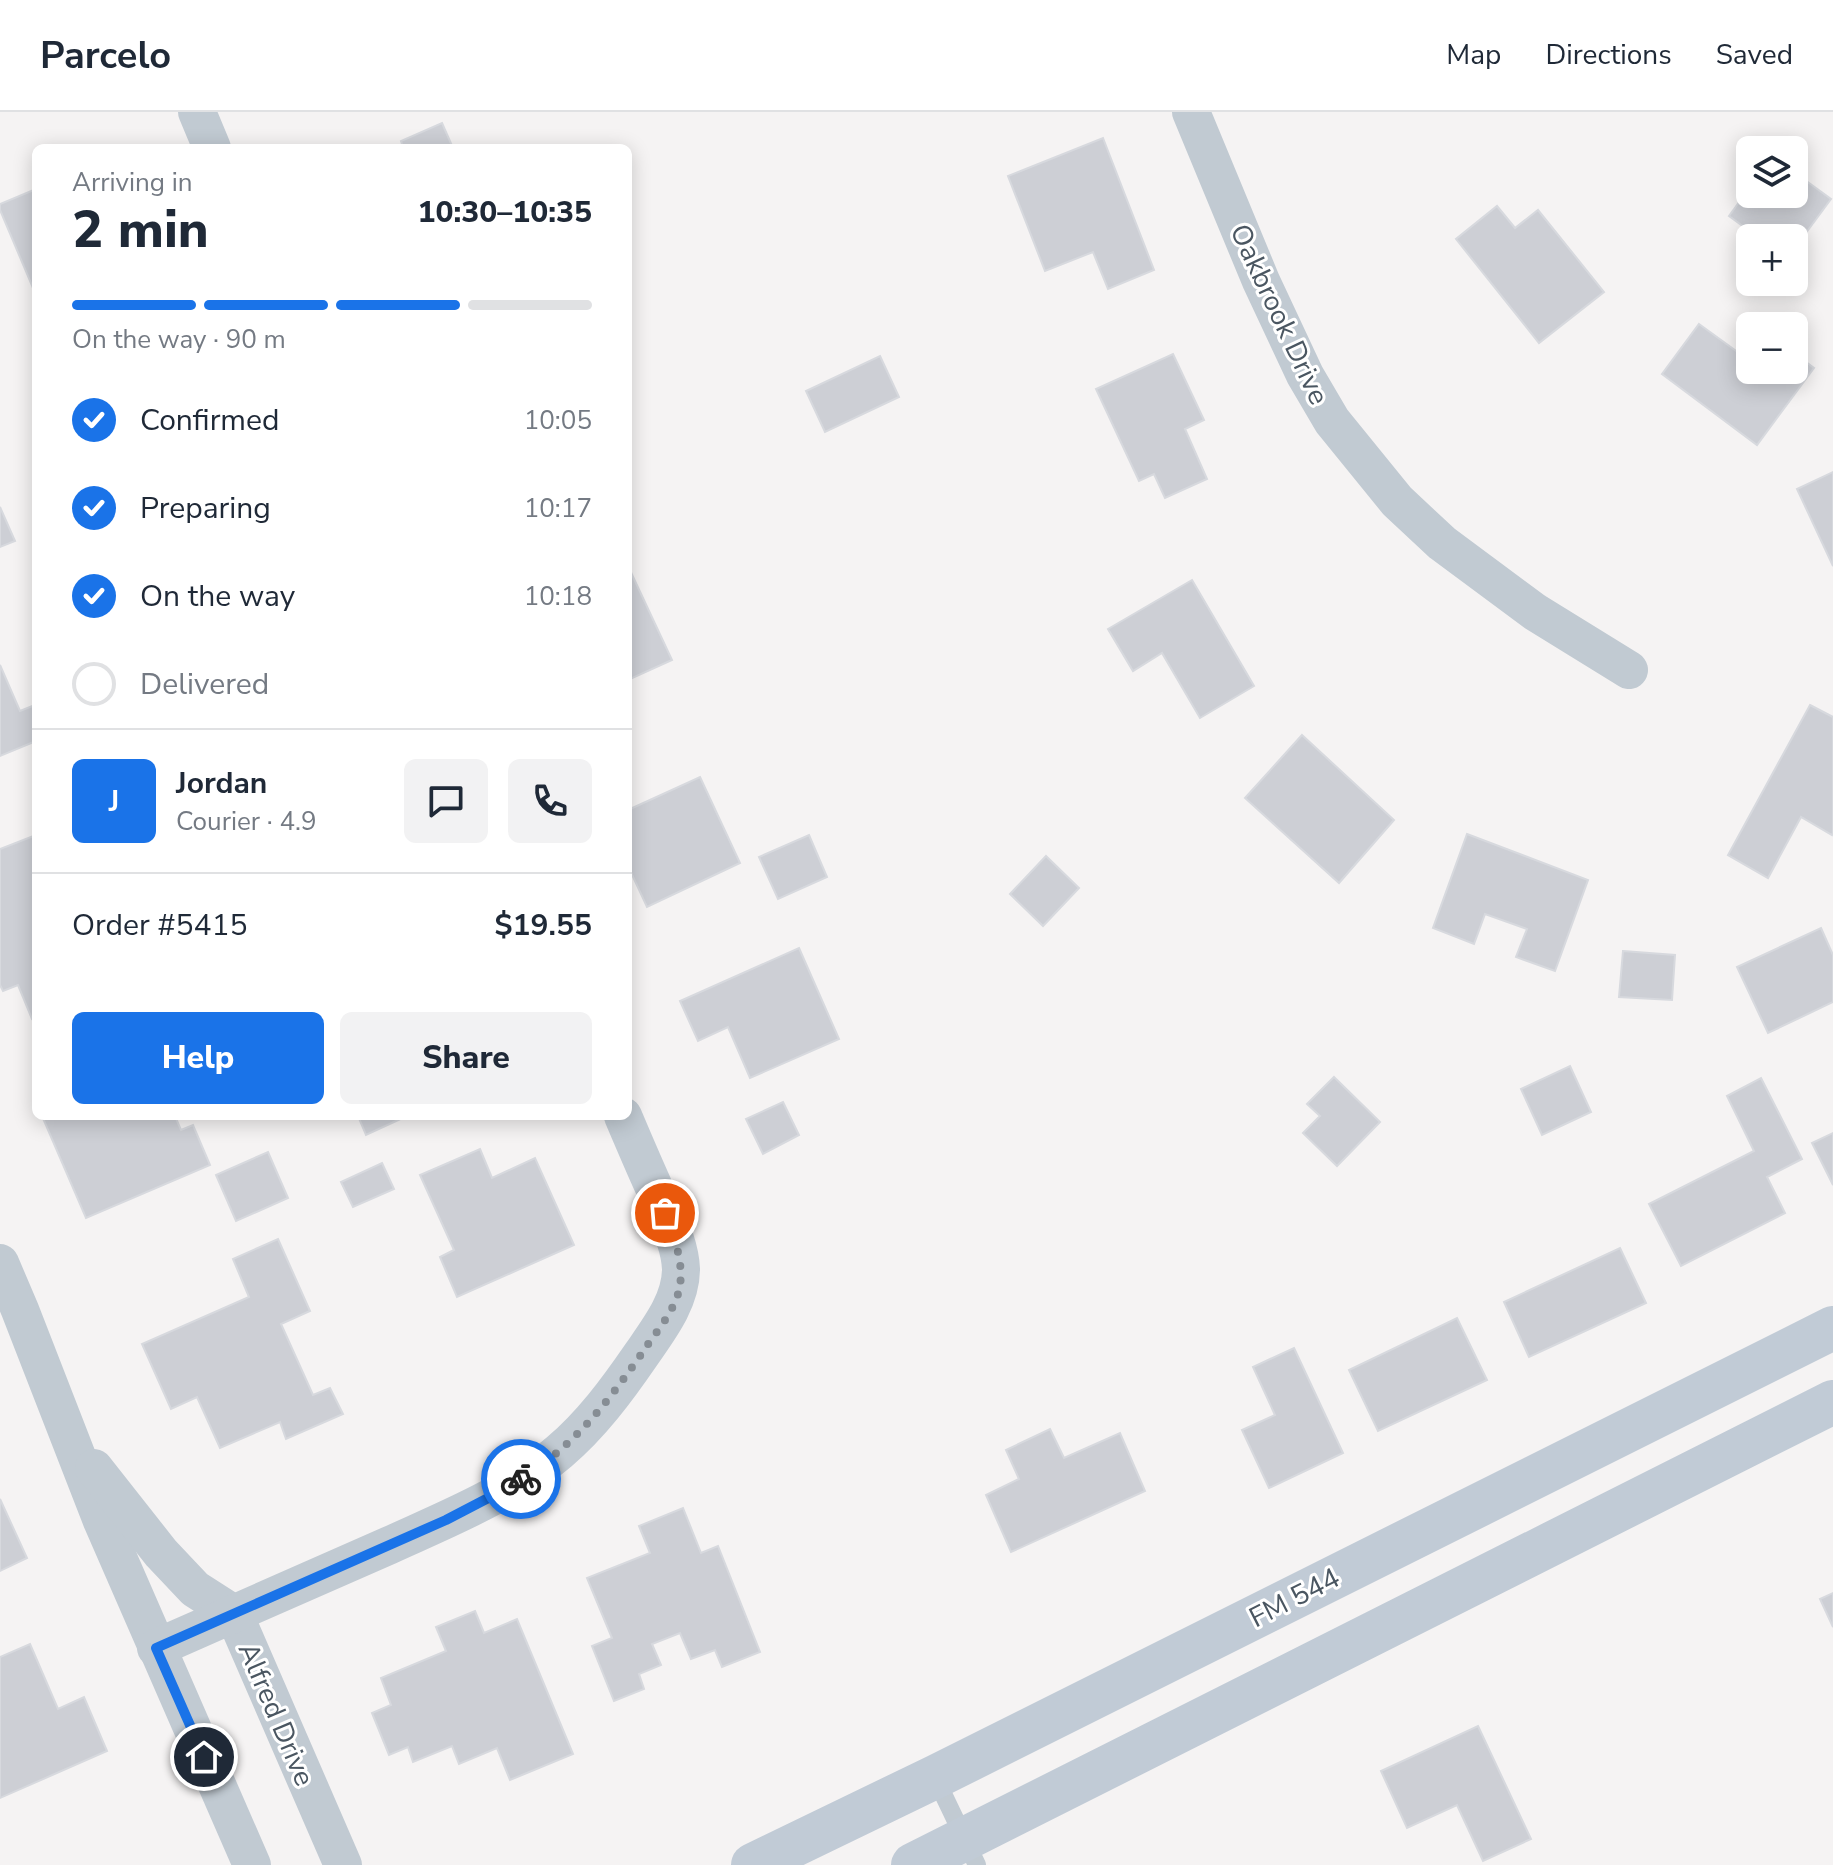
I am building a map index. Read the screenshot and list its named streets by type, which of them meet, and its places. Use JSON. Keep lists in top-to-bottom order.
{
  "streets": {
    "main road": ["FM 544"],
    "street": ["Oakbrook Drive", "Alfred Drive"]
  },
  "page": {
    "header": "Parcelo",
    "nav": ["Map", "Directions", "Saved"],
    "map_buttons": ["+", "−"],
    "heading": ["2 min", "Arriving in", "10:30–10:35"],
    "panel": [
      "Jordan",
      "Courier · 4.9",
      "Order #5415",
      "$19.55"
    ],
    "bar": "On the way · 90 m",
    "list": [
      ["Confirmed", "10:05"],
      ["Preparing", "10:17"],
      ["On the way", "10:18"],
      "Delivered"
    ],
    "round": "J",
    "buttons": ["Help", "Share"]
  }
}
